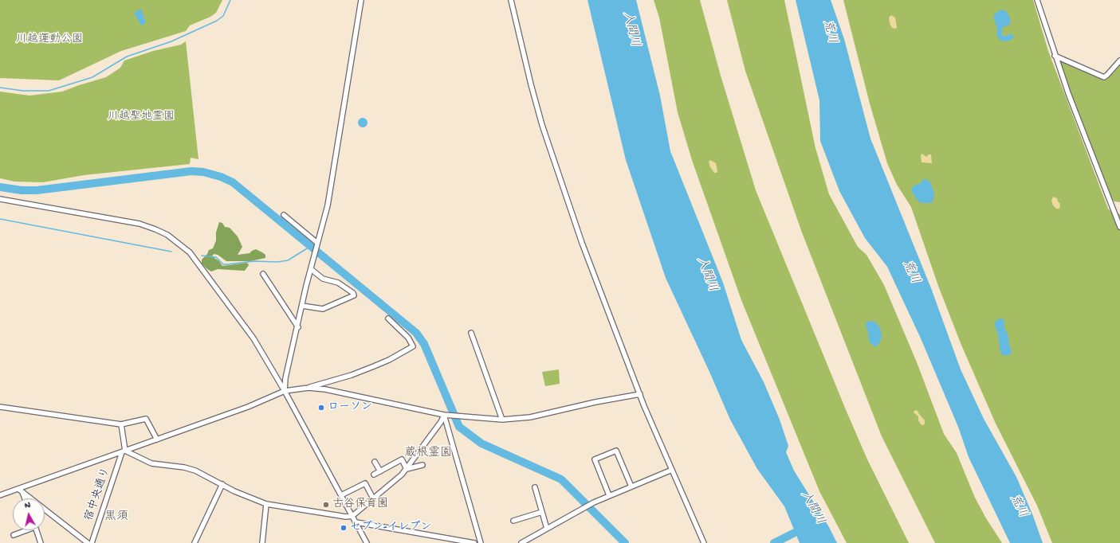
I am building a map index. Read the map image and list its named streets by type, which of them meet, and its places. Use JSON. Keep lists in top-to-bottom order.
{
  "streets": {
    "street": ["宿中央通り"]
  },
  "districts": ["蔵根霊園", "黒須"],
  "water": ["入間川", "荒川"],
  "parks": ["川越運動公園", "川越聖地霊園"],
  "places": ["ローソン", "古谷保育園", "セブン-イレブン"],
  "north": "top"
}
